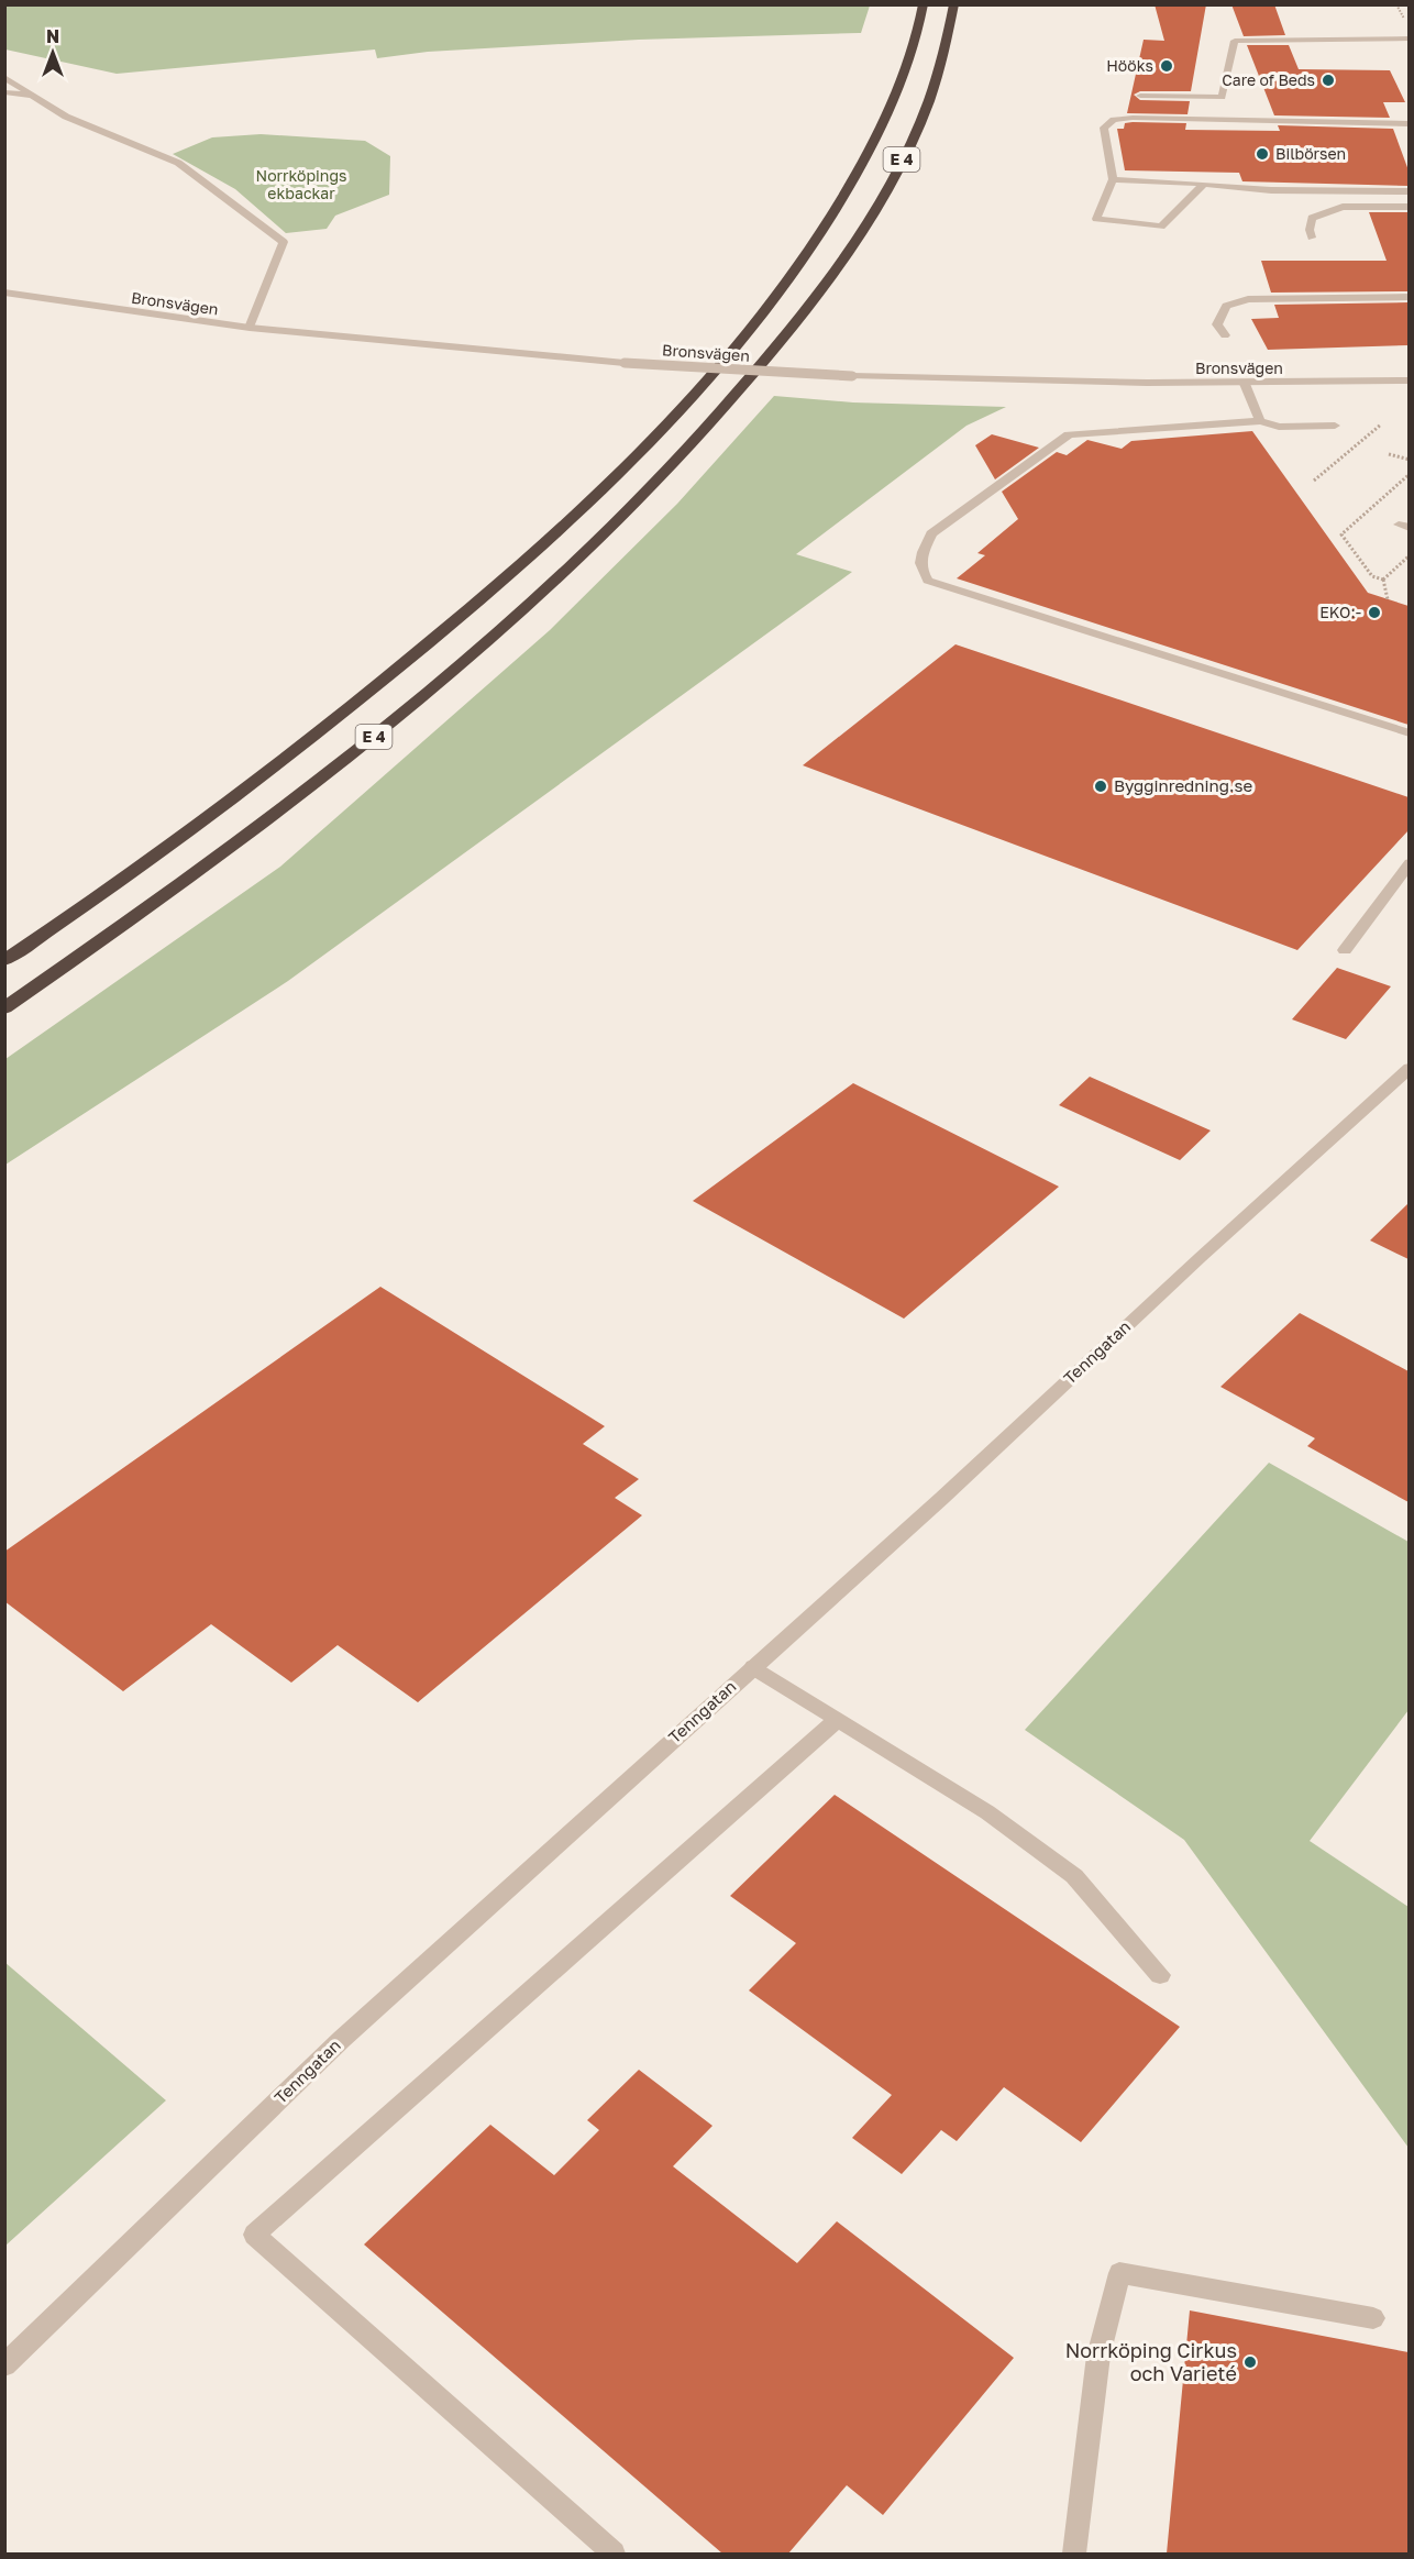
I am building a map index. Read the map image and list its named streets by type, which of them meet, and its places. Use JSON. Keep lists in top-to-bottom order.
{
  "streets": {
    "highway": ["E 4"],
    "street": ["Bronsvägen", "Tenngatan"]
  },
  "parks": ["Norrköpings ekbackar"],
  "places": [
    "Hööks",
    "Care of Beds",
    "Bilbörsen",
    "EKO:-",
    "Bygginredning.se",
    "Norrköping Cirkus och Varieté"
  ],
  "north": "top"
}
